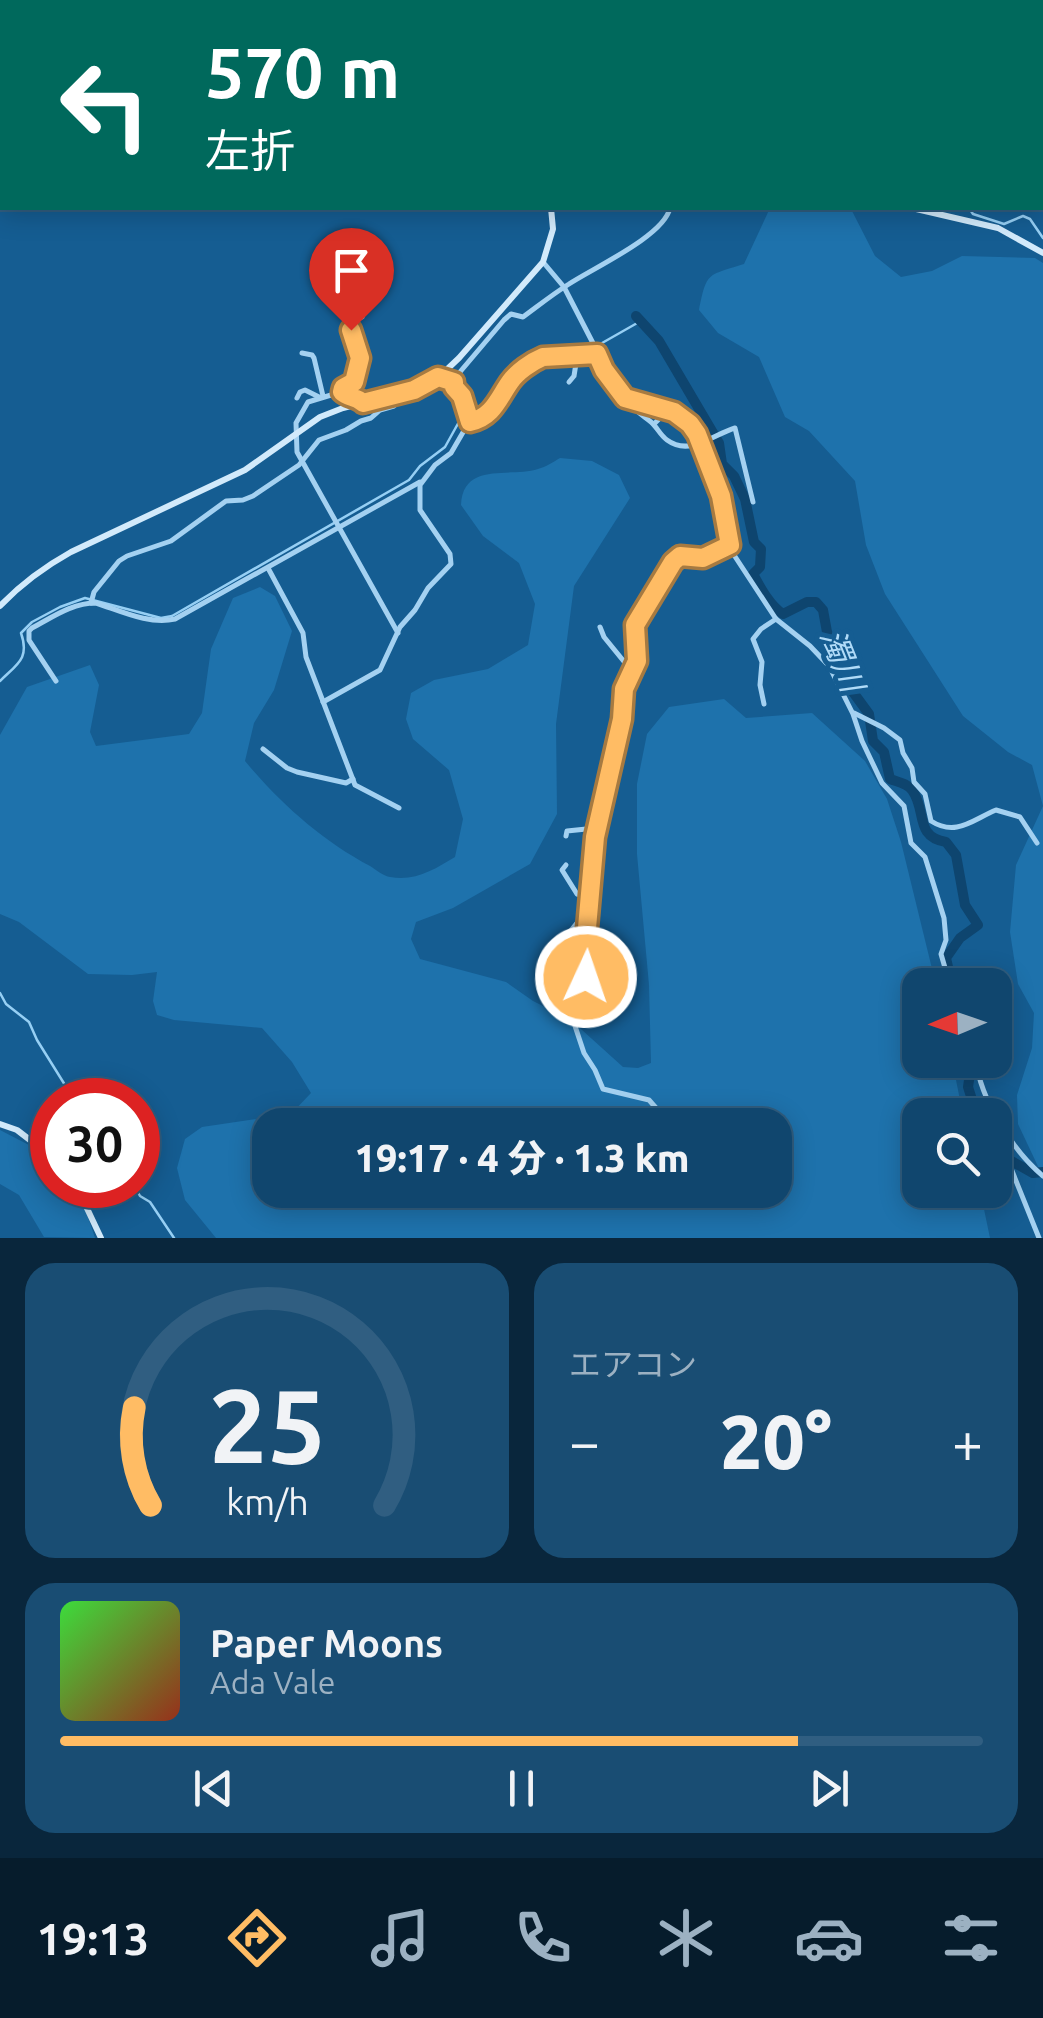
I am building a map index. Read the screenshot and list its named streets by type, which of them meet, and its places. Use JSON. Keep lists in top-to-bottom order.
{
  "water": ["濁川"],
  "north": "left",
  "page": {
    "turn": ["570 m", "左折"],
    "limit": "30",
    "trip": "19:17 · 4 分 · 1.3 km",
    "tile": "エアコン",
    "heat": ["−", "20°", "+"],
    "song": ["Paper Moons", "Ada Vale"],
    "tabs": "19:13",
    "gauge": ["25", "km/h"]
  }
}
